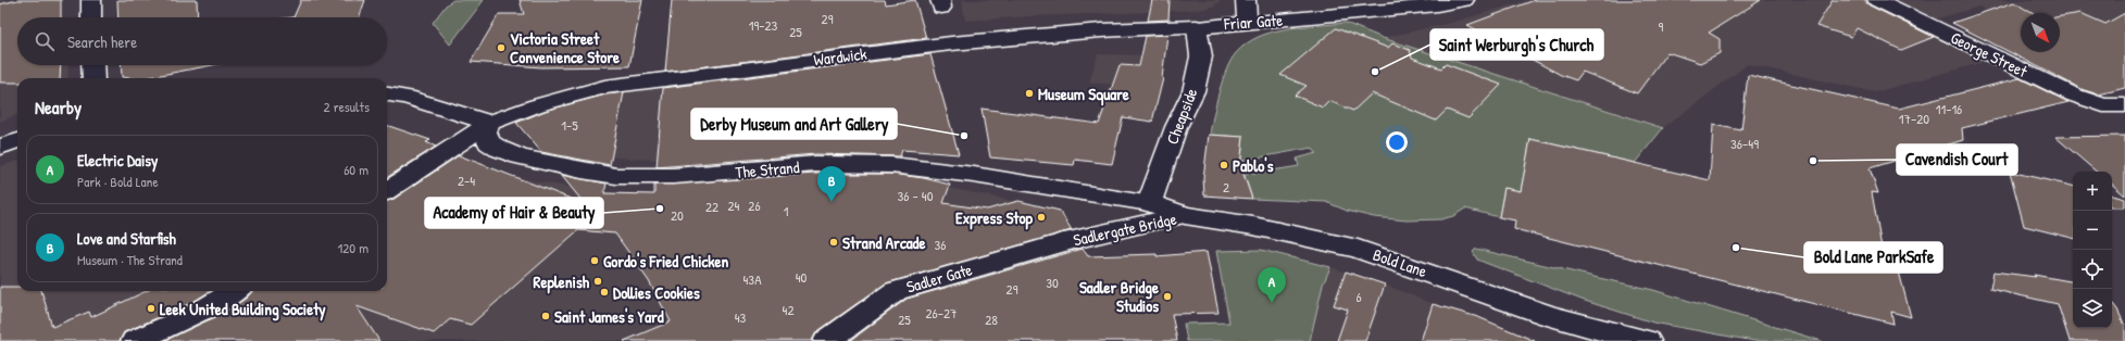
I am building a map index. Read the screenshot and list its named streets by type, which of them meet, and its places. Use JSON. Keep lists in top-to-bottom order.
{
  "streets": {
    "street": [
      "Friar Gate",
      "George Street",
      "Wardwick",
      "Cheapside",
      "The Strand",
      "Sadlergate Bridge",
      "Bold Lane",
      "Sadler Gate"
    ]
  },
  "crossings": [
    ["Friar Gate", "Wardwick"],
    ["Friar Gate", "Cheapside"],
    ["Wardwick", "Cheapside"],
    ["Wardwick", "The Strand"],
    ["Cheapside", "The Strand"],
    ["Cheapside", "Bold Lane"],
    ["The Strand", "Bold Lane"],
    ["Sadlergate Bridge", "Bold Lane"],
    ["Sadlergate Bridge", "Sadler Gate"]
  ],
  "places": [
    "Victoria Street Convenience Store",
    "Saint Werburgh's Church",
    "Museum Square",
    "Derby Museum and Art Gallery",
    "Cavendish Court",
    "Pablo's",
    "Academy of Hair & Beauty",
    "Express Stop",
    "Strand Arcade",
    "Bold Lane ParkSafe",
    "Gordo's Fried Chicken",
    "Replenish",
    "Dollies Cookies",
    "Sadler Bridge Studios",
    "Leek United Building Society",
    "Saint James's Yard"
  ],
  "house_numbers": [
    "29",
    "19-23",
    "9",
    "25",
    "11-16",
    "17-20",
    "1-5",
    "36-49",
    "2-4",
    "2",
    "36 - 40",
    "24",
    "26",
    "22",
    "1",
    "20",
    "36",
    "40",
    "43A",
    "30",
    "29",
    "6",
    "42",
    "26-27",
    "43",
    "25",
    "28"
  ],
  "north": "bottom right",
  "page": {
    "search": "Search here",
    "heading": ["Nearby", "2 results"],
    "list": [
      {
        "mark": "A",
        "name": "Electric Daisy",
        "note": "Park · Bold Lane",
        "value": "60 m"
      },
      {
        "mark": "B",
        "name": "Love and Starfish",
        "note": "Museum · The Strand",
        "value": "120 m"
      }
    ],
    "pins": ["B", "A"],
    "map_buttons": ["+", "−"]
  }
}
